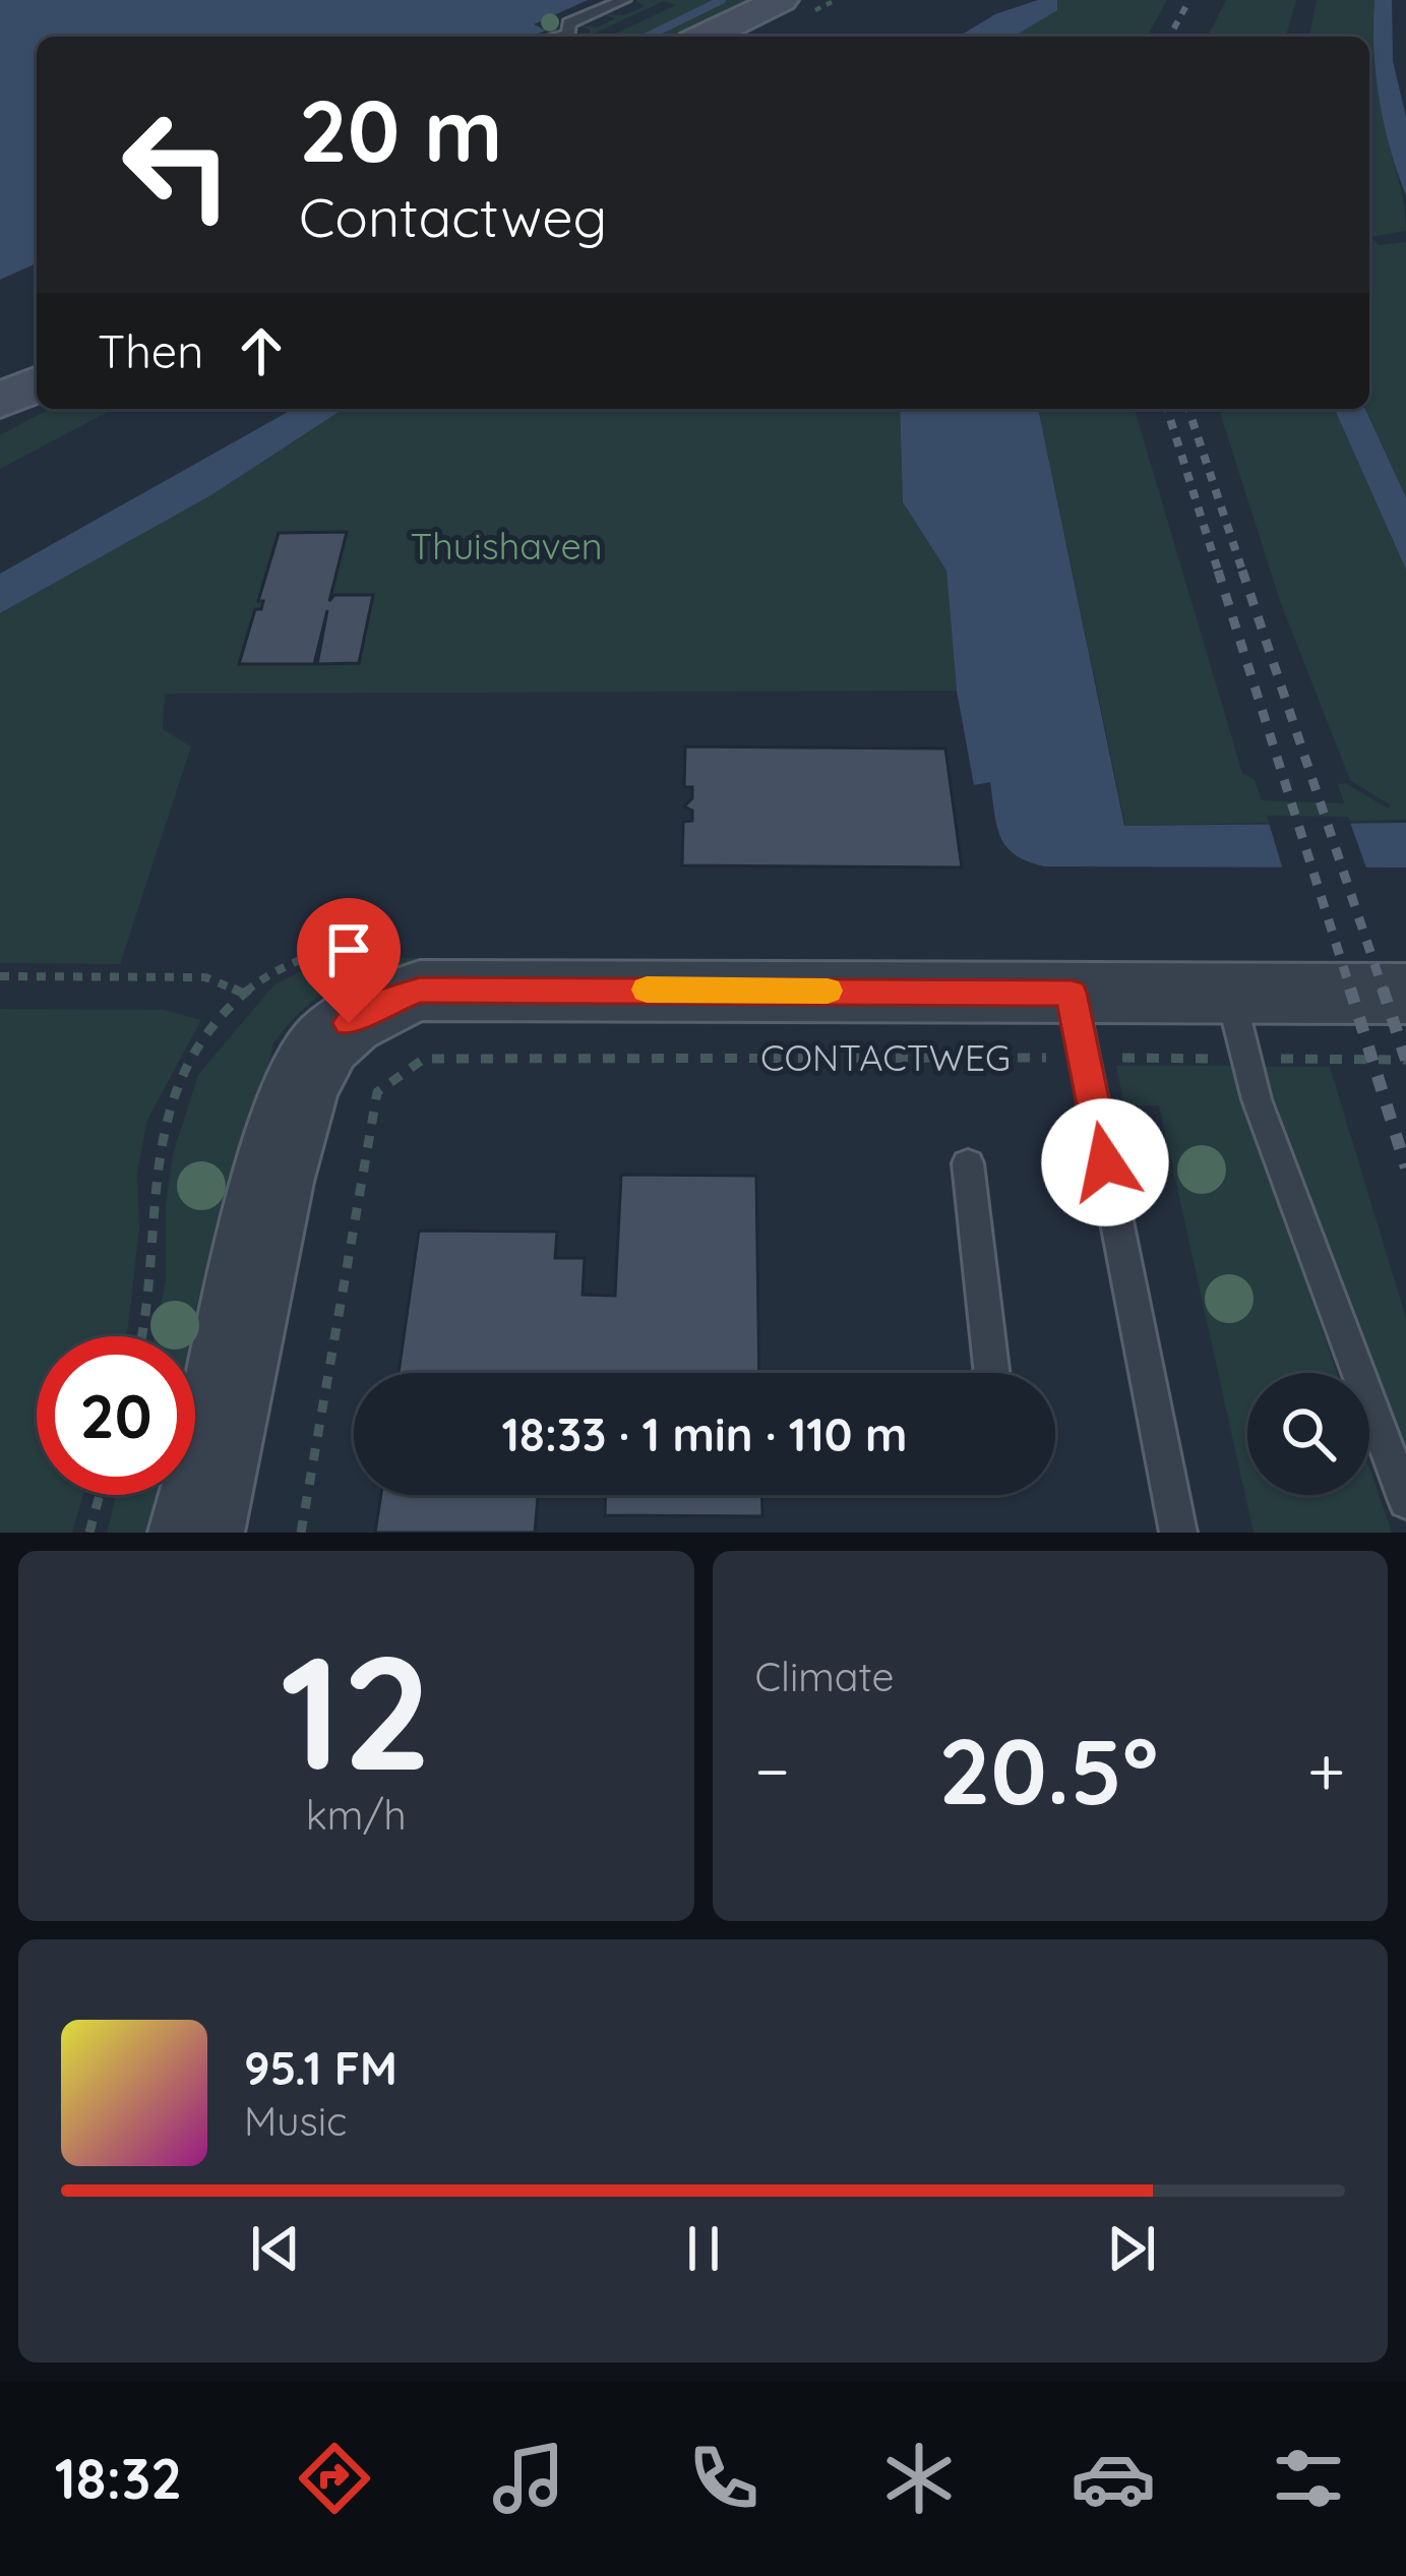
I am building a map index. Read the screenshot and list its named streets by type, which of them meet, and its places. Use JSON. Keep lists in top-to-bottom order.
{
  "streets": {
    "street": ["CONTACTWEG"]
  },
  "parks": ["Thuishaven"],
  "page": {
    "turn": ["20 m", "Contactweg"],
    "then": "Then",
    "limit": "20",
    "trip": "18:33 · 1 min · 110 m",
    "tile": [
      ["12", "km/h"],
      "Climate"
    ],
    "heat": ["−", "20.5°", "+"],
    "song": ["95.1 FM", "Music"],
    "tabs": "18:32"
  }
}
